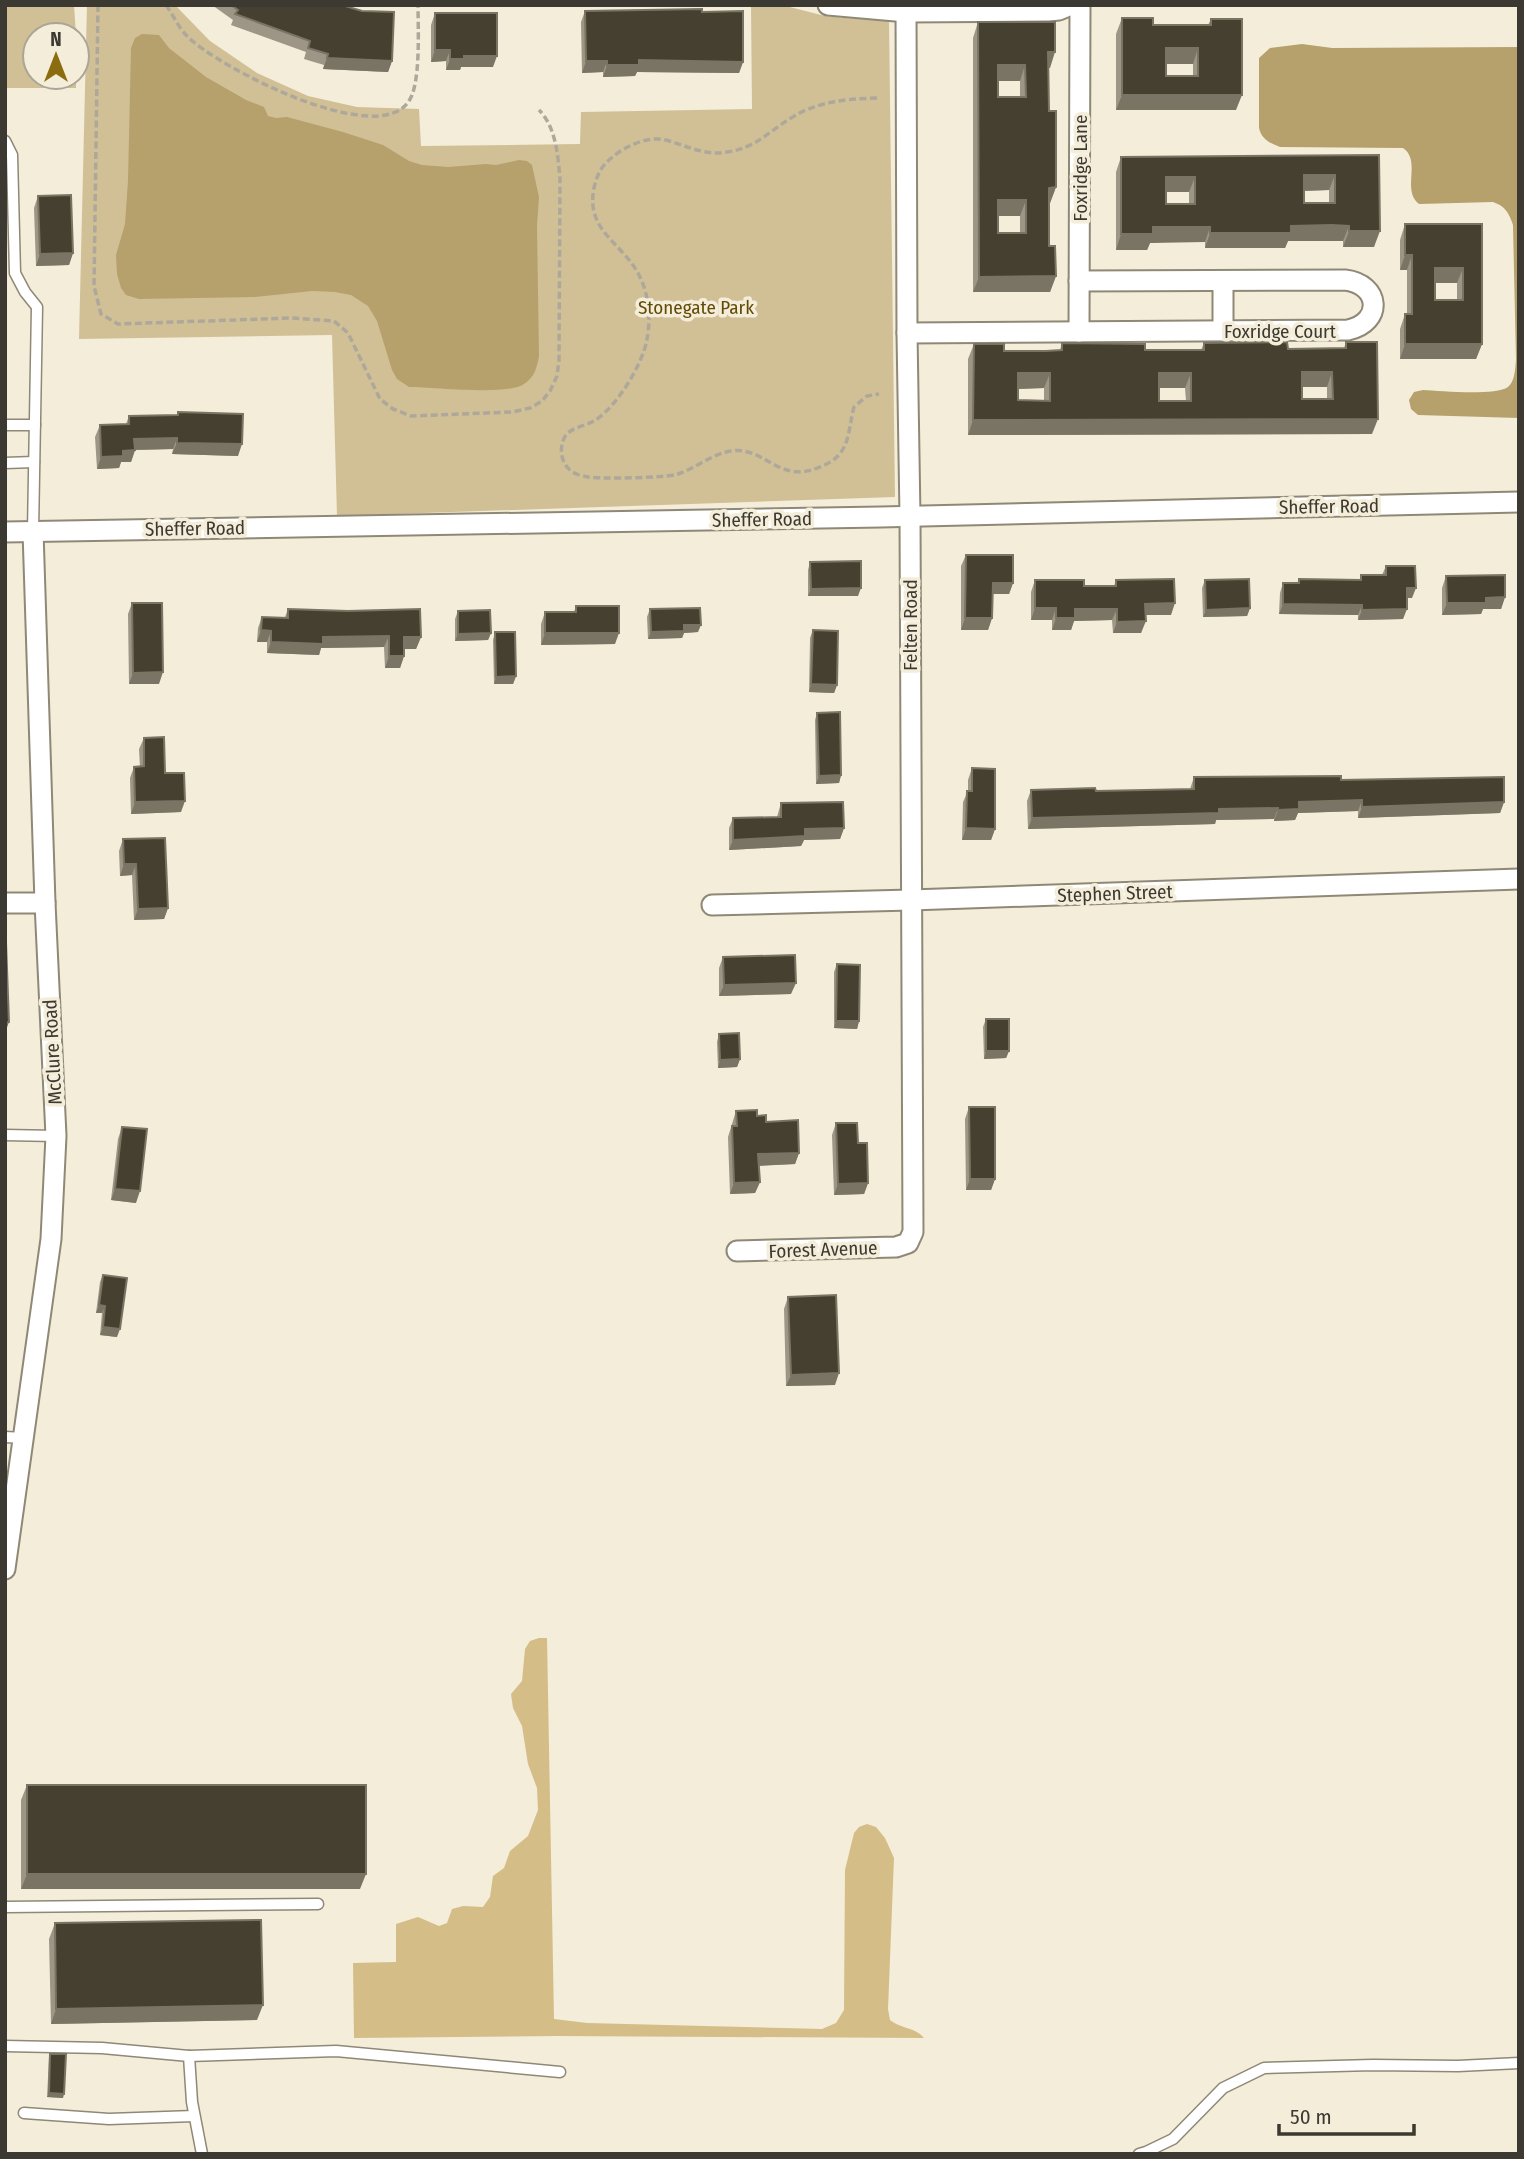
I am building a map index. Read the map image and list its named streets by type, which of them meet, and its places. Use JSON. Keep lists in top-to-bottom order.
{
  "streets": {
    "street": [
      "Foxridge Lane",
      "Foxridge Court",
      "Sheffer Road",
      "Felten Road",
      "Stephen Street",
      "McClure Road",
      "Forest Avenue"
    ]
  },
  "crossings": [
    ["Foxridge Lane", "Foxridge Court"],
    ["Foxridge Court", "Felten Road"],
    ["Sheffer Road", "Felten Road"],
    ["Sheffer Road", "McClure Road"],
    ["Felten Road", "Stephen Street"],
    ["Felten Road", "Forest Avenue"]
  ],
  "parks": ["Stonegate Park"],
  "scale_bar": "50 m",
  "north": "top"
}
